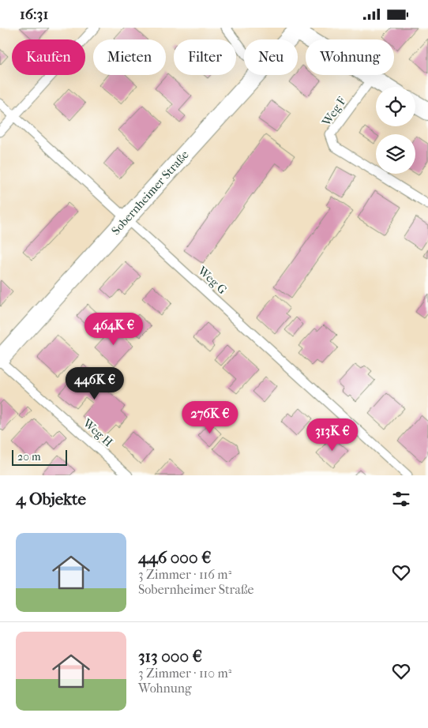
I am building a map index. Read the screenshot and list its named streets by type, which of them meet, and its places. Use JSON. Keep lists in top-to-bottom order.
{
  "streets": {
    "street": ["Sobernheimer Straße"],
    "lane": ["Weg F", "Weg G", "Weg H"]
  },
  "crossings": [
    ["Sobernheimer Straße", "Weg G"],
    ["Sobernheimer Straße", "Weg H"]
  ],
  "scale_bar": "20 m",
  "page": {
    "status": "16:31",
    "chip": [
      "Kaufen",
      "Mieten",
      "Filter",
      "Neu",
      "Wohnung"
    ],
    "price": [
      "464K €",
      "446K €",
      "276K €",
      "313K €"
    ],
    "scale": "20 m",
    "heading": "4 Objekte",
    "list": [
      {
        "name": "446 000 €",
        "note": "3 Zimmer · 116 m² · Sobernheimer Straße"
      },
      {
        "name": "313 000 €",
        "note": "3 Zimmer · 110 m² · Wohnung"
      }
    ]
  }
}
